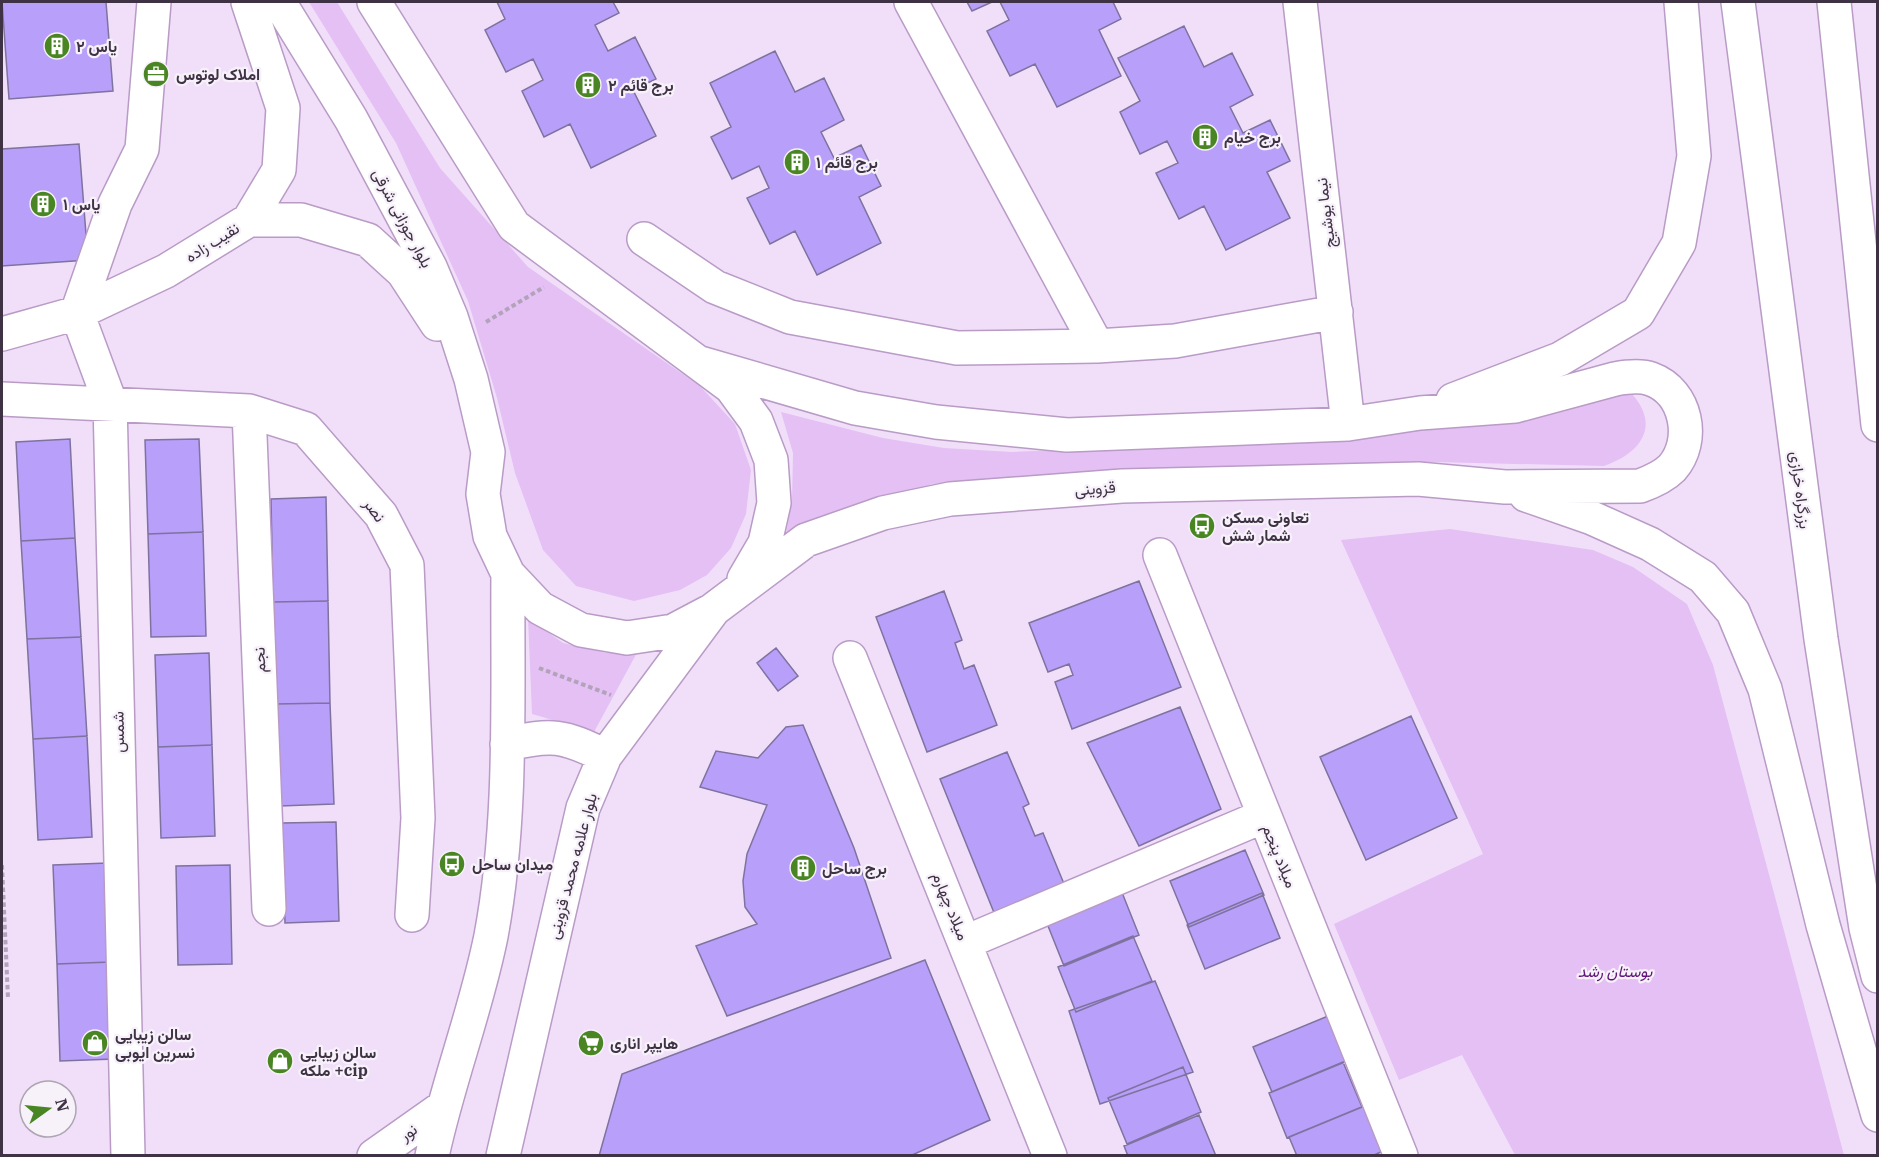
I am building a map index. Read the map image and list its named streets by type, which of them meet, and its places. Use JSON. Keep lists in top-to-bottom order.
{
  "streets": {
    "main road": [
      "نیما یوشیج",
      "بلوار جوزانی شرقی",
      "نقیب زاده",
      "قزوینی",
      "بزرگراه خرازی",
      "نصر",
      "نجم",
      "شمس",
      "میلاد پنجم",
      "بلوار علامه محمد قزوینی",
      "میلاد چهارم",
      "نور"
    ]
  },
  "crossings": [
    ["بلوار جوزانی شرقی", "نقیب زاده"],
    ["نقیب زاده", "شمس"],
    ["قزوینی", "بلوار علامه محمد قزوینی"],
    ["نصر", "نجم"],
    ["نصر", "شمس"]
  ],
  "parks": ["بوستان رشد"],
  "places": {
    "building": [
      "یاس ۲",
      "برج قائم ۲",
      "برج خیام",
      "برج قائم ۱",
      "یاس ۱",
      "برج ساحل"
    ],
    "office": ["املاک لوتوس"],
    "bus stop": ["تعاونی مسکن شمار شش", "میدان ساحل"],
    "shop": ["سالن زیبایی نسرین ایوبی", "سالن زیبایی ملکه +cip"],
    "supermarket": ["هايپر اناری"]
  },
  "north": "right"
}
